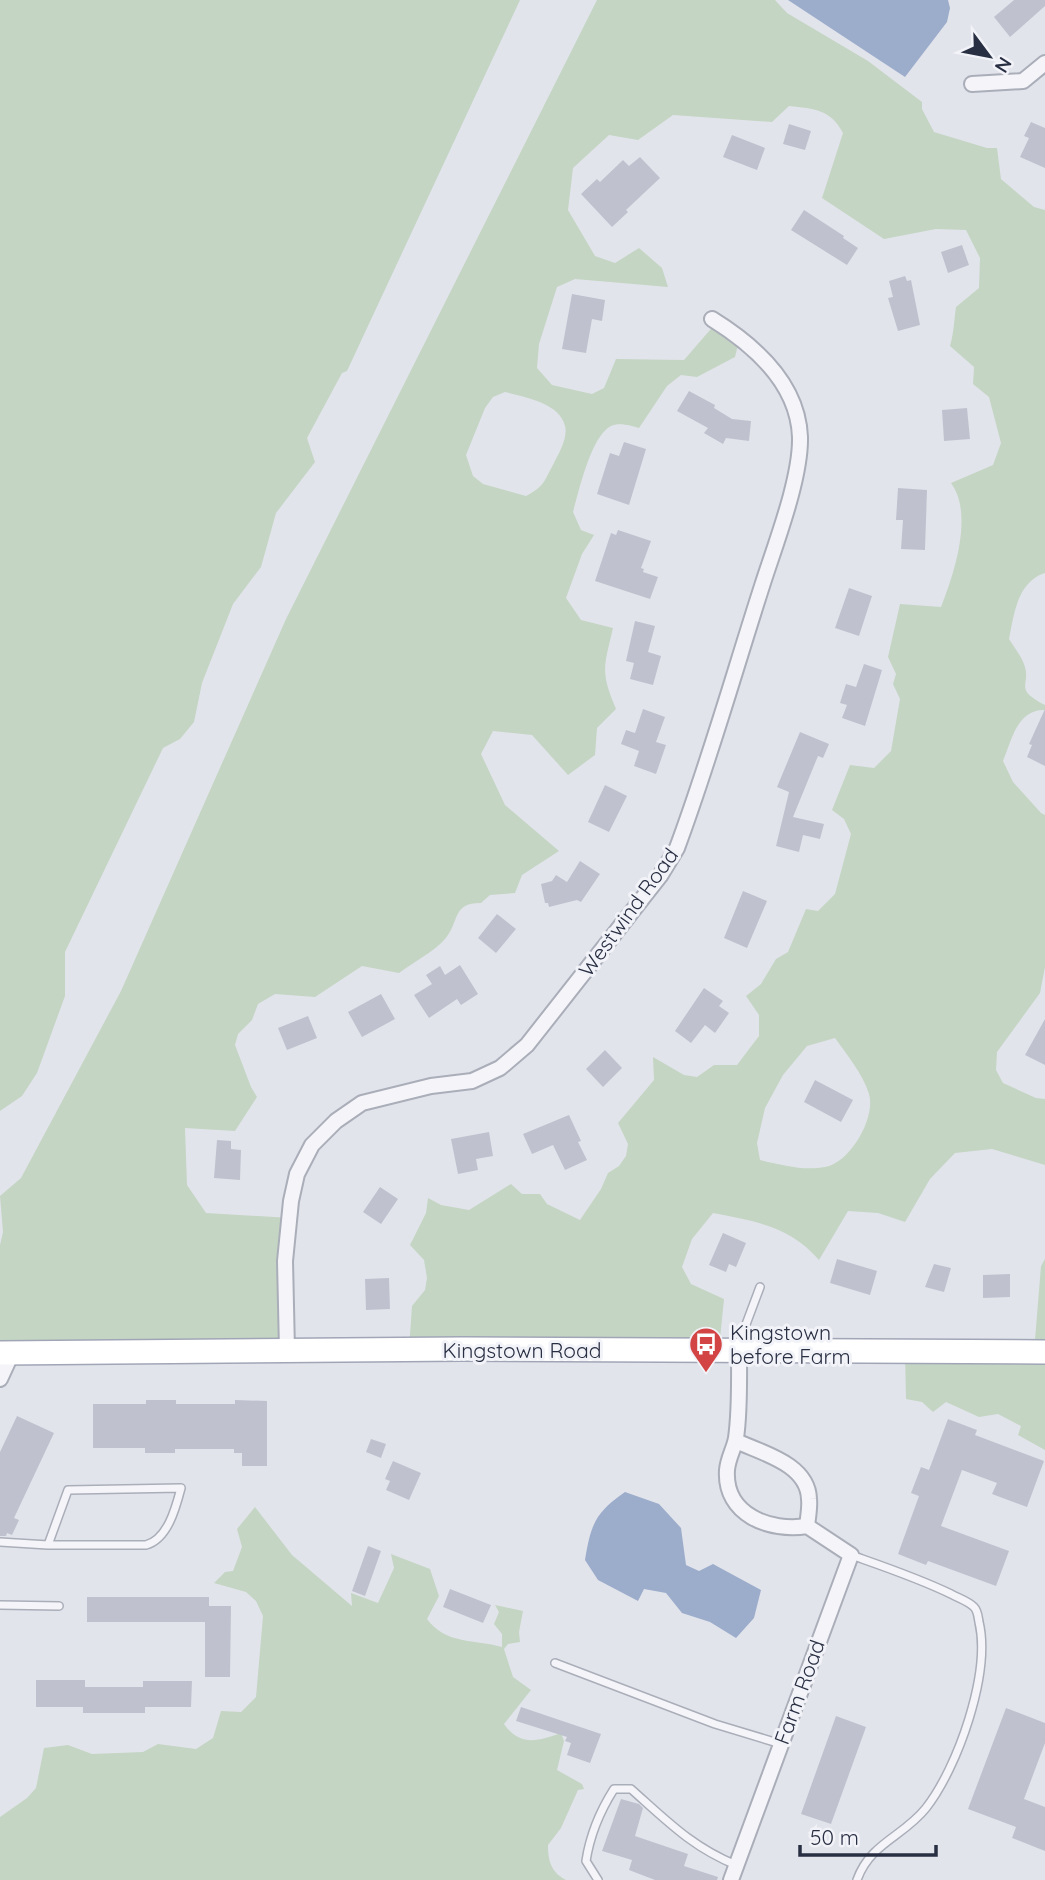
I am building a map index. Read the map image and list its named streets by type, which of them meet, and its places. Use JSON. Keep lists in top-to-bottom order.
{
  "streets": {
    "main road": ["Kingstown Road"],
    "street": ["Westwind Road", "Farm Road"]
  },
  "crossings": [
    ["Westwind Road", "Kingstown Road"]
  ],
  "places": {
    "bus stop": ["Kingstown before Farm"]
  },
  "scale_bar": "50 m",
  "north": "bottom right"
}
